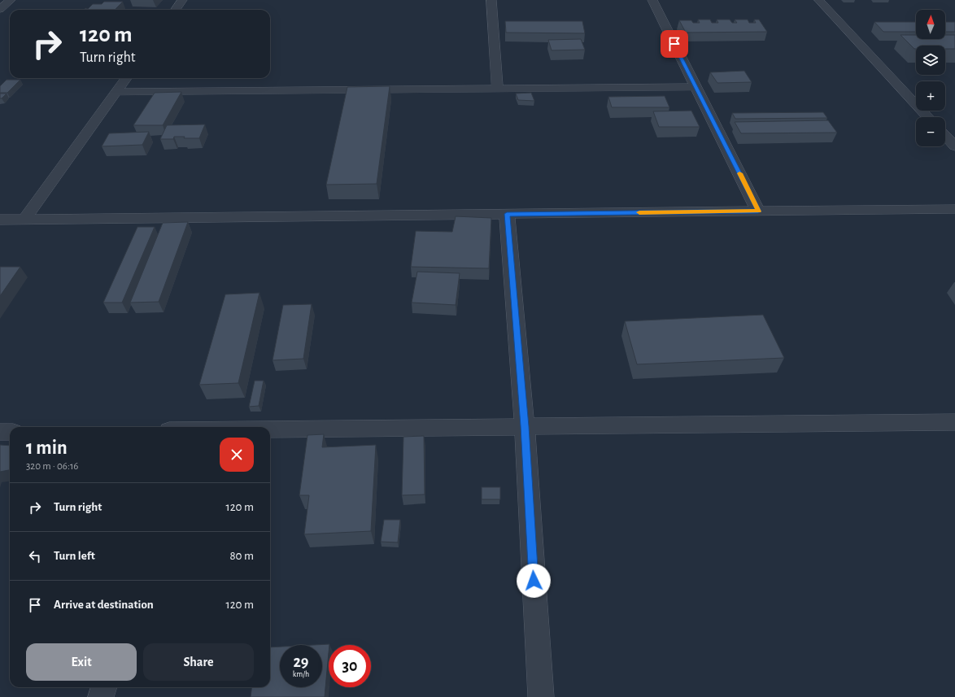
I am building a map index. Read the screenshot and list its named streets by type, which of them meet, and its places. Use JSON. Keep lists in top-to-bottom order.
{
  "north": "top",
  "page": {
    "map_buttons": ["+", "−"],
    "turn": ["120 m", "Turn right"],
    "heading": ["1 min", "320 m · 06:16"],
    "list": [
      {
        "name": "Turn right",
        "value": "120 m"
      },
      {
        "name": "Turn left",
        "value": "80 m"
      },
      {
        "name": "Arrive at destination",
        "value": "120 m"
      }
    ],
    "buttons": ["Exit", "Share"],
    "speed": "29 km/h",
    "limit": "30"
  }
}
